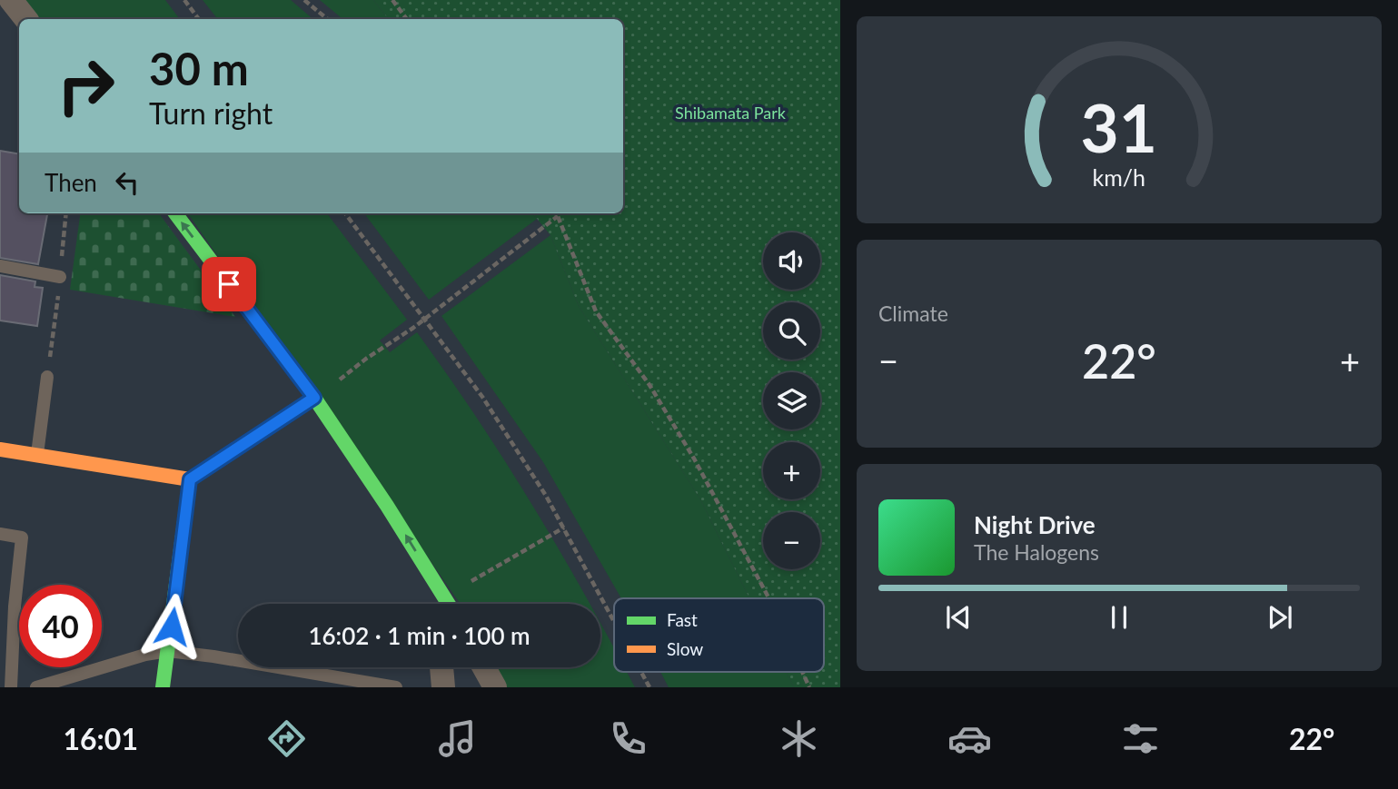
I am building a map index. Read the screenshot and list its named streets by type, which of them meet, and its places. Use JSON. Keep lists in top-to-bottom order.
{
  "parks": ["Shibamata Park"],
  "legend": ["Fast", "Slow"],
  "page": {
    "turn": ["30 m", "Turn right"],
    "then": "Then",
    "map_buttons": ["+", "−"],
    "tile": "Climate",
    "heat": ["−", "22°", "+"],
    "song": ["Night Drive", "The Halogens"],
    "limit": "40",
    "trip": "16:02 · 1 min · 100 m",
    "tabs": ["16:01", "22°"],
    "gauge": ["31", "km/h"]
  }
}
